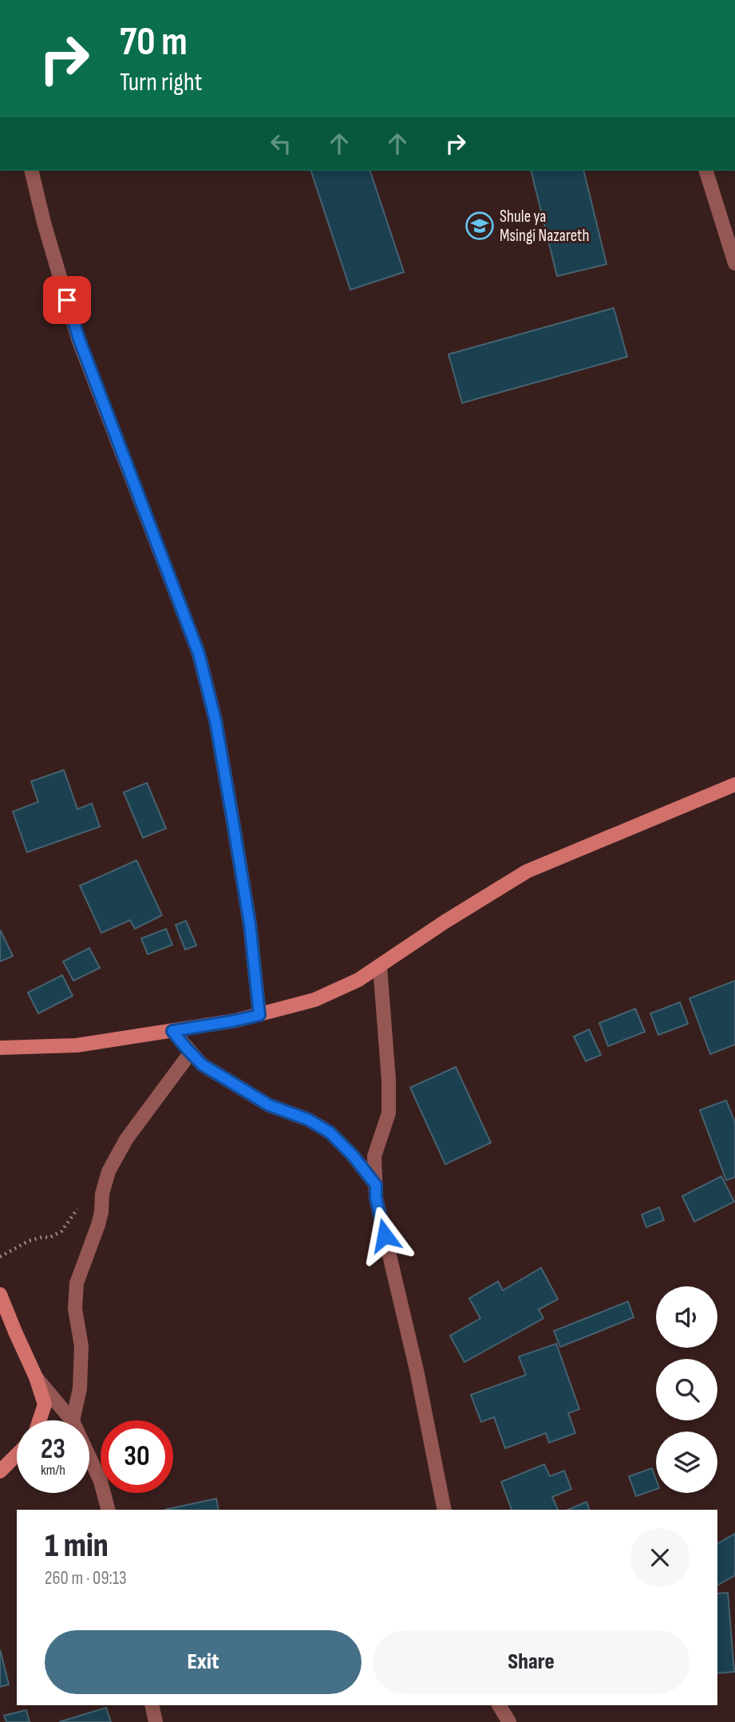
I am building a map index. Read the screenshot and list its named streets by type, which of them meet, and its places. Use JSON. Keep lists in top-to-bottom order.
{
  "places": {
    "school or university": ["Shule ya Msingi Nazareth"]
  },
  "page": {
    "turn": ["70 m", "Turn right"],
    "speed": "23 km/h",
    "limit": "30",
    "heading": ["1 min", "260 m · 09:13"],
    "buttons": ["Exit", "Share"]
  }
}
